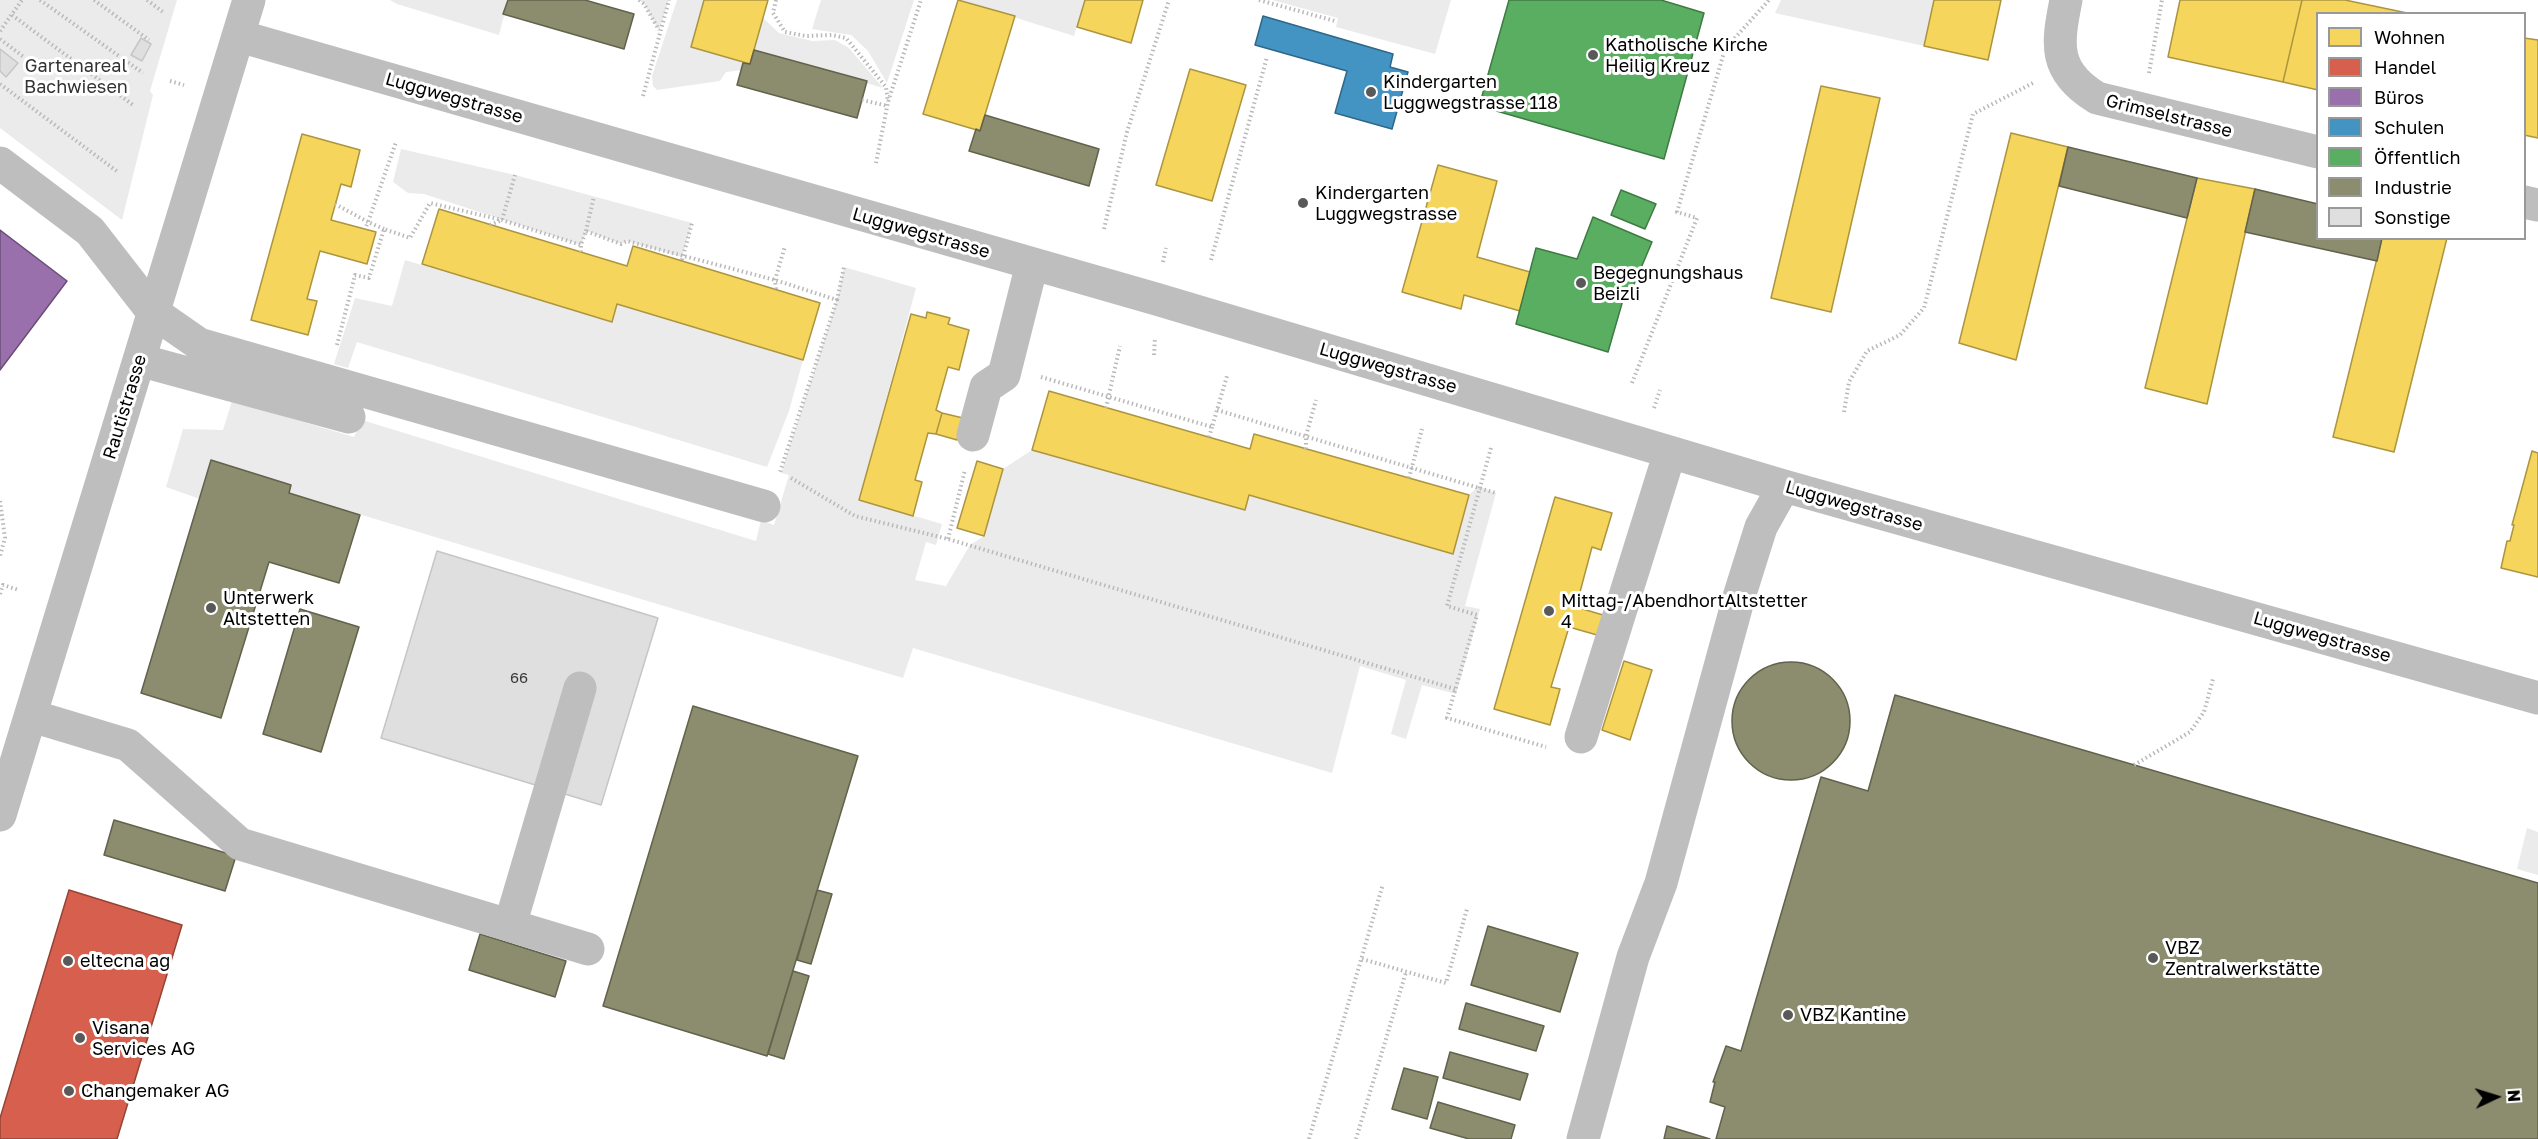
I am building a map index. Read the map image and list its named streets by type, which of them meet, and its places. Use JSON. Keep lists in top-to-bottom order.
{
  "streets": {
    "street": ["Luggwegstrasse", "Grimselstrasse", "Rautistrasse"]
  },
  "crossings": [
    ["Luggwegstrasse", "Rautistrasse"]
  ],
  "parks": ["Gartenareal Bachwiesen"],
  "places": [
    "Katholische Kirche Heilig Kreuz",
    "Kindergarten Luggwegstrasse 118",
    "Kindergarten Luggwegstrasse",
    "Begegnungshaus Beizli",
    "Unterwerk Altstetten",
    "Mittag-/AbendhortAltstetter 4",
    "VBZ Zentralwerkstätte",
    "eltecna ag",
    "VBZ Kantine",
    "Visana Services AG",
    "Changemaker AG"
  ],
  "house_numbers": ["66"],
  "legend": [
    "Wohnen",
    "Handel",
    "Büros",
    "Schulen",
    "Öffentlich",
    "Industrie",
    "Sonstige"
  ],
  "north": "right"
}
